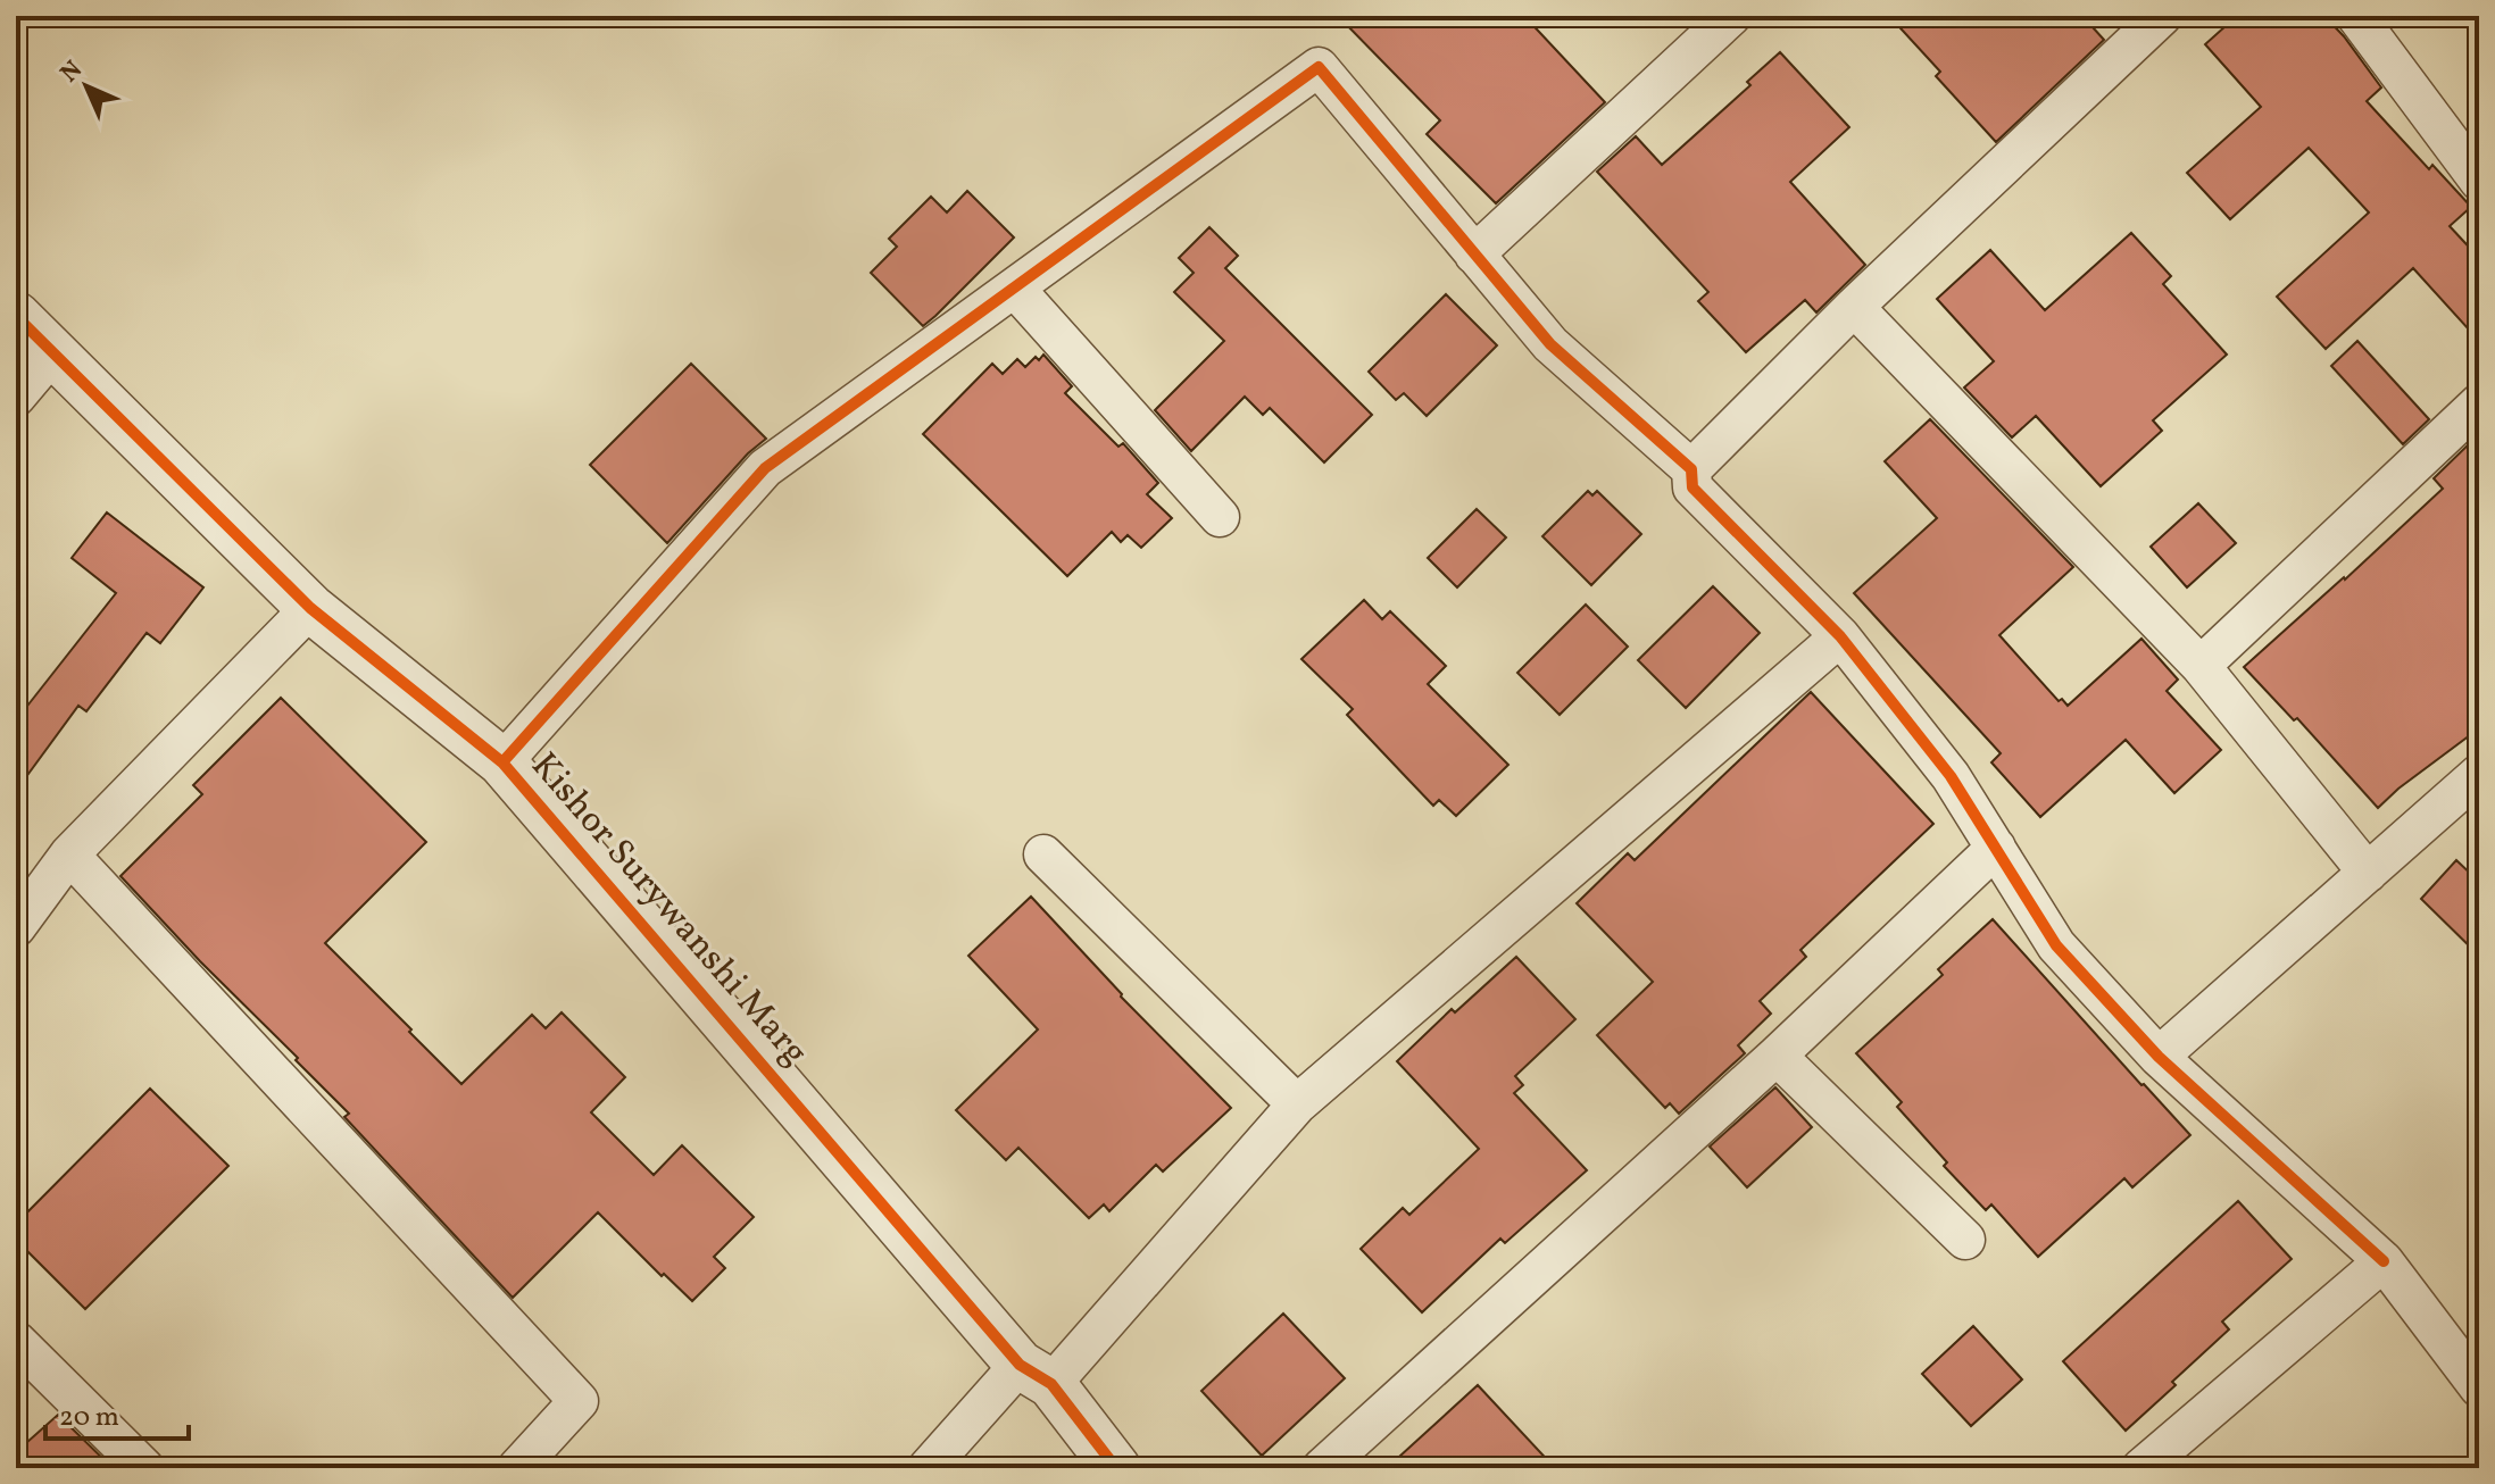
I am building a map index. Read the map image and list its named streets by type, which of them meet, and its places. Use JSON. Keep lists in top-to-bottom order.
{
  "streets": {
    "street": ["Kishor Surywanshi Marg"]
  },
  "scale_bar": "20 m",
  "north": "top left"
}
